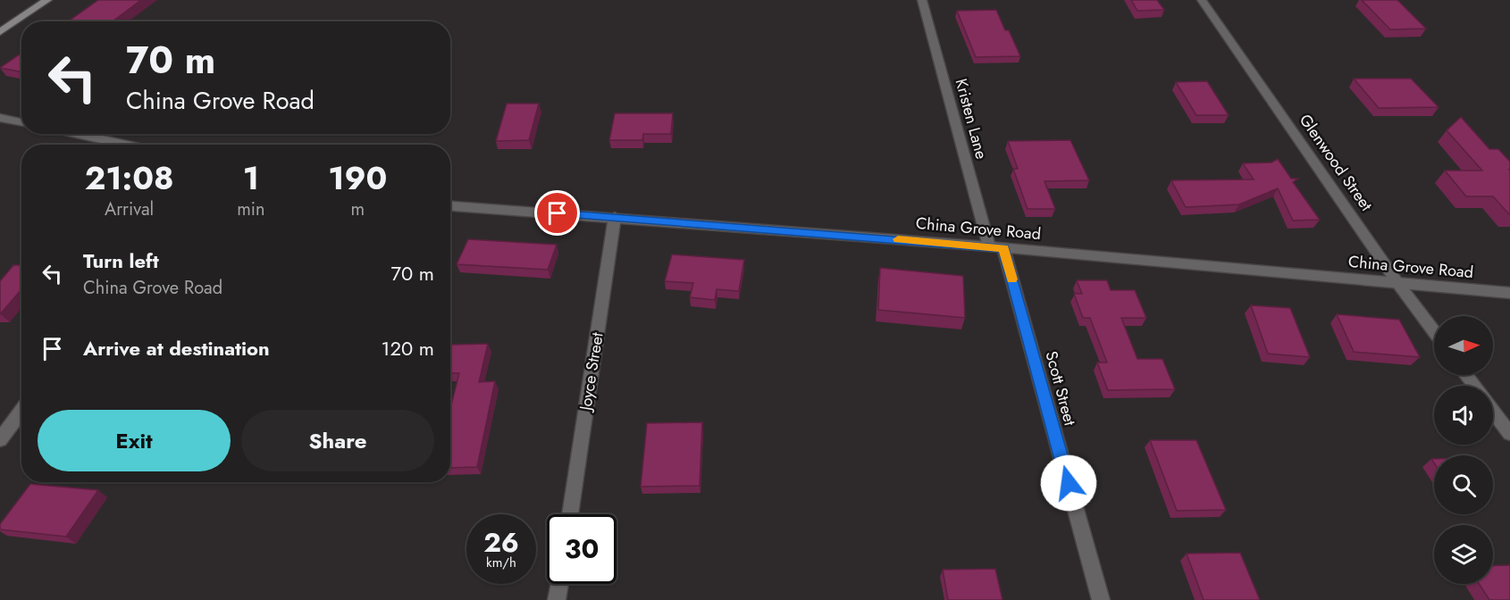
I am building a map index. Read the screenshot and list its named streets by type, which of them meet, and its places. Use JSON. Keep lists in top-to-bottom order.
{
  "streets": {
    "street": [
      "Kristen Lane",
      "Glenwood Street",
      "China Grove Road",
      "Joyce Street",
      "Scott Street"
    ]
  },
  "crossings": [
    ["Kristen Lane", "China Grove Road"],
    ["Kristen Lane", "Scott Street"],
    ["Glenwood Street", "China Grove Road"],
    ["China Grove Road", "Joyce Street"],
    ["China Grove Road", "Scott Street"]
  ],
  "north": "right",
  "page": {
    "turn": ["70 m", "China Grove Road"],
    "eta": [
      "21:08",
      "Arrival",
      "1",
      "min",
      "190",
      "m"
    ],
    "list": [
      {
        "name": "Turn left",
        "note": "China Grove Road",
        "value": "70 m"
      },
      {
        "name": "Arrive at destination",
        "value": "120 m"
      }
    ],
    "buttons": ["Exit", "Share"],
    "speed": "26 km/h",
    "limit": "30"
  }
}
